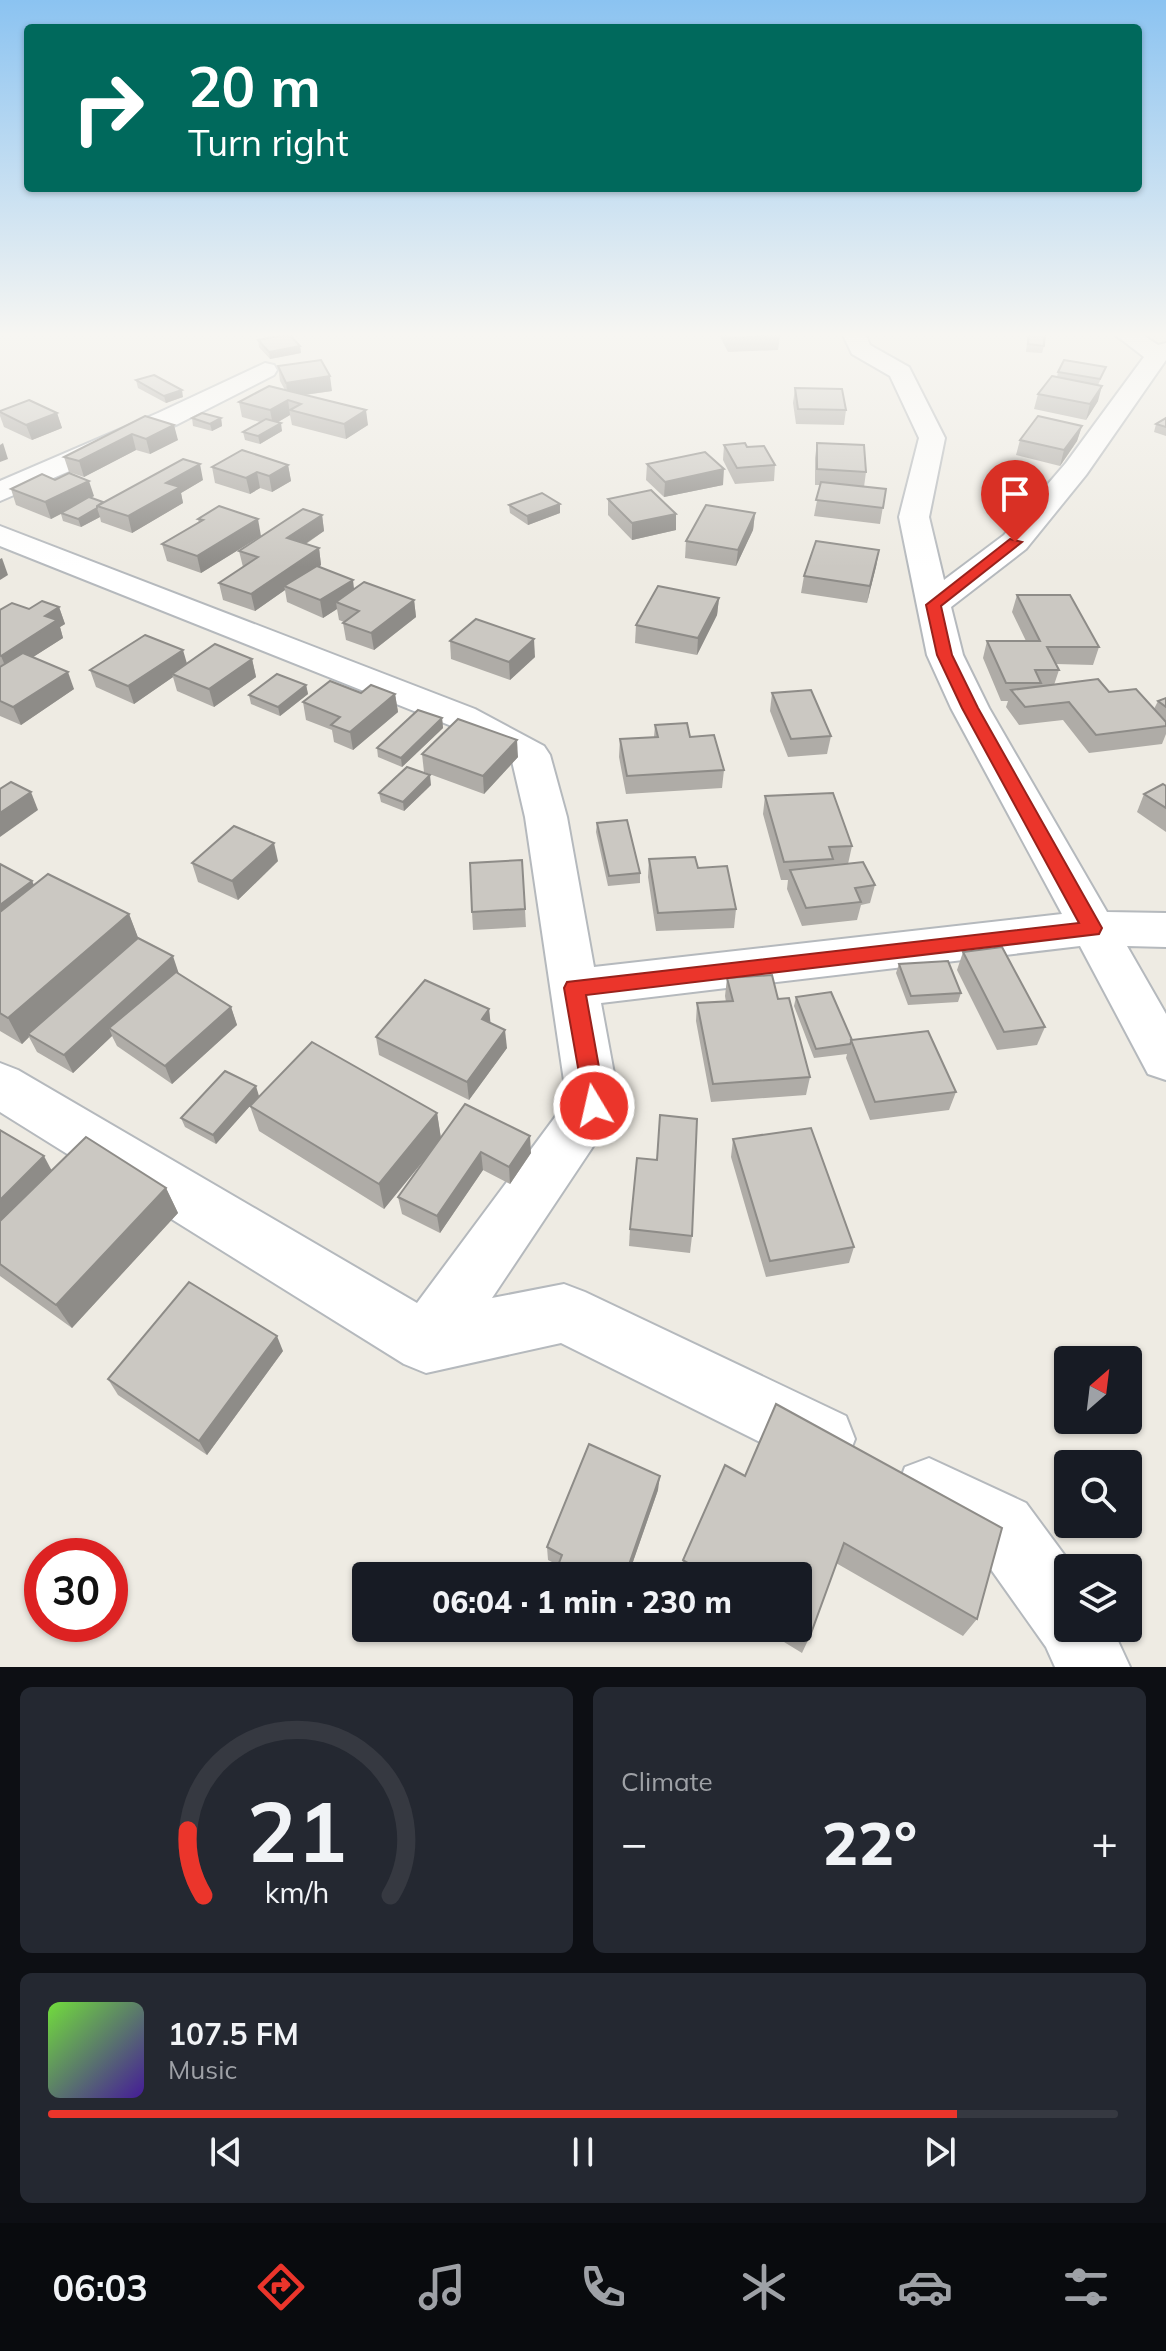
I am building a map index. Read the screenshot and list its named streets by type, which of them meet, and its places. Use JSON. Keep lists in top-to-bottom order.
{
  "north": "top right",
  "page": {
    "turn": ["20 m", "Turn right"],
    "limit": "30",
    "trip": "06:04 · 1 min · 230 m",
    "tile": "Climate",
    "heat": ["−", "22°", "+"],
    "song": ["107.5 FM", "Music"],
    "tabs": "06:03",
    "gauge": ["21", "km/h"]
  }
}
